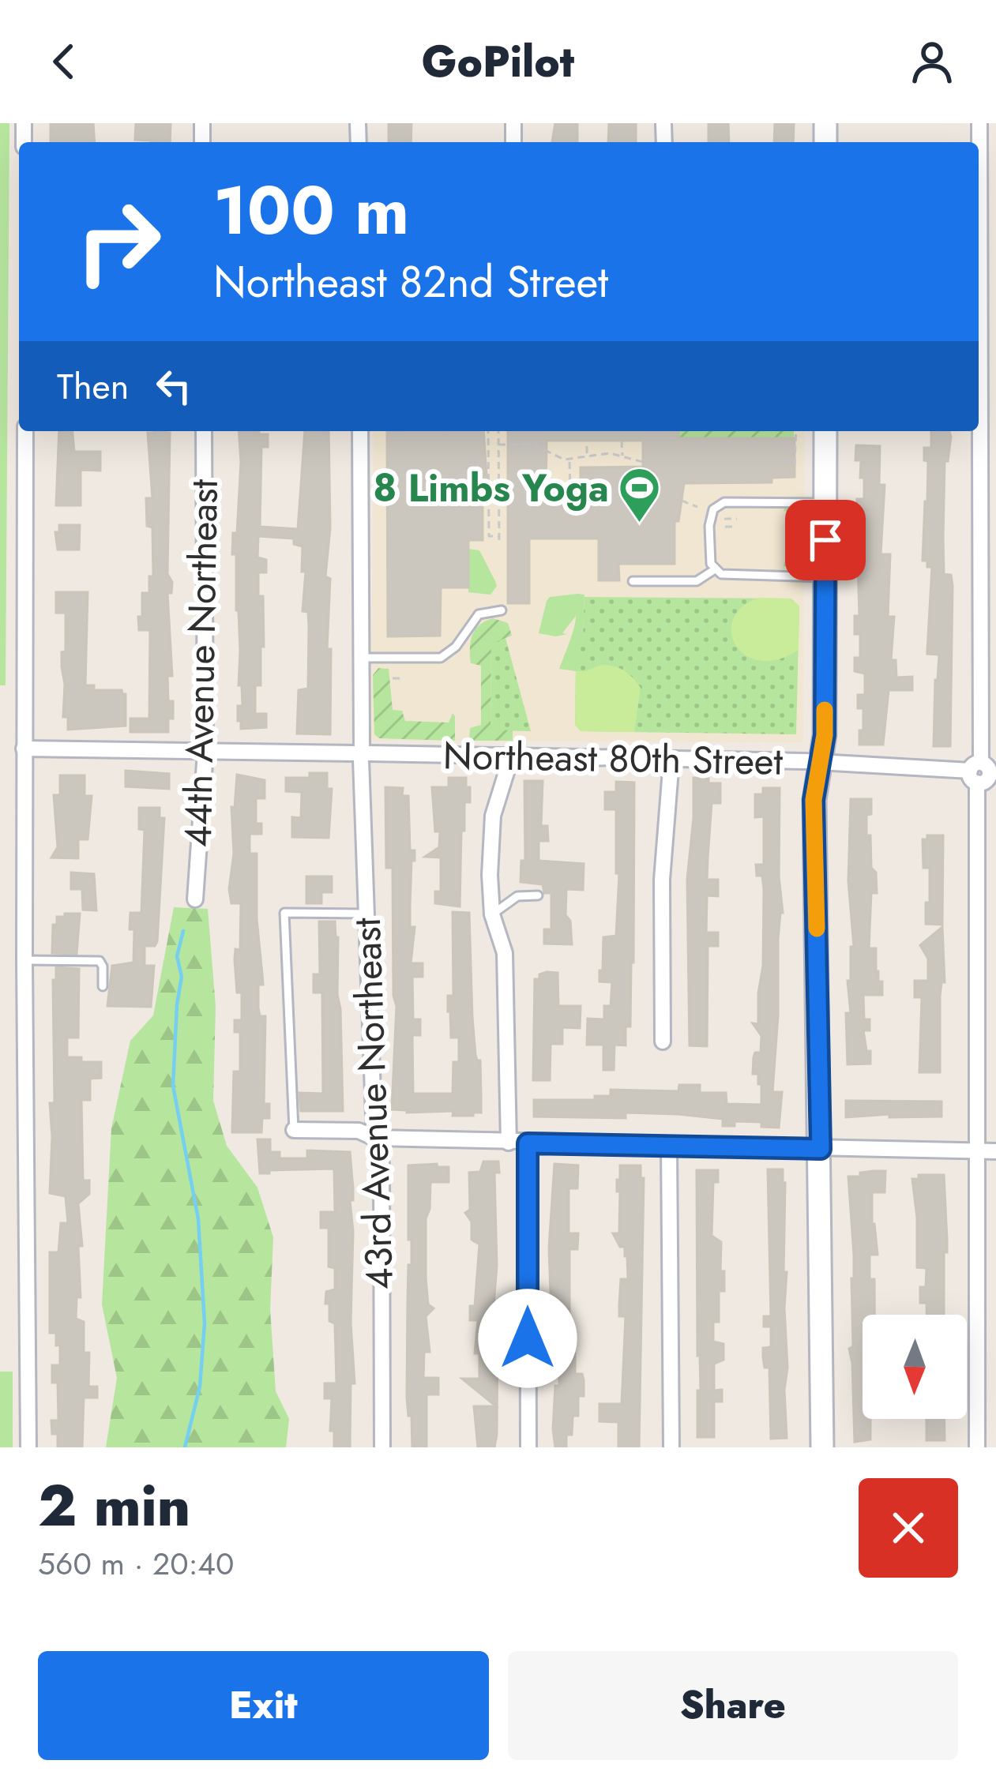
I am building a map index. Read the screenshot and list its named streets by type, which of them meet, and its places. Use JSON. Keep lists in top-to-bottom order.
{
  "streets": {
    "street": ["44th Avenue Northeast", "Northeast 80th Street", "43rd Avenue Northeast"]
  },
  "crossings": [
    ["44th Avenue Northeast", "Northeast 80th Street"],
    ["Northeast 80th Street", "43rd Avenue Northeast"]
  ],
  "places": {
    "sports": ["8 Limbs Yoga"]
  },
  "north": "bottom",
  "page": {
    "header": "GoPilot",
    "turn": ["100 m", "Northeast 82nd Street"],
    "then": "Then",
    "heading": ["2 min", "560 m · 20:40"],
    "buttons": ["Exit", "Share"]
  }
}
